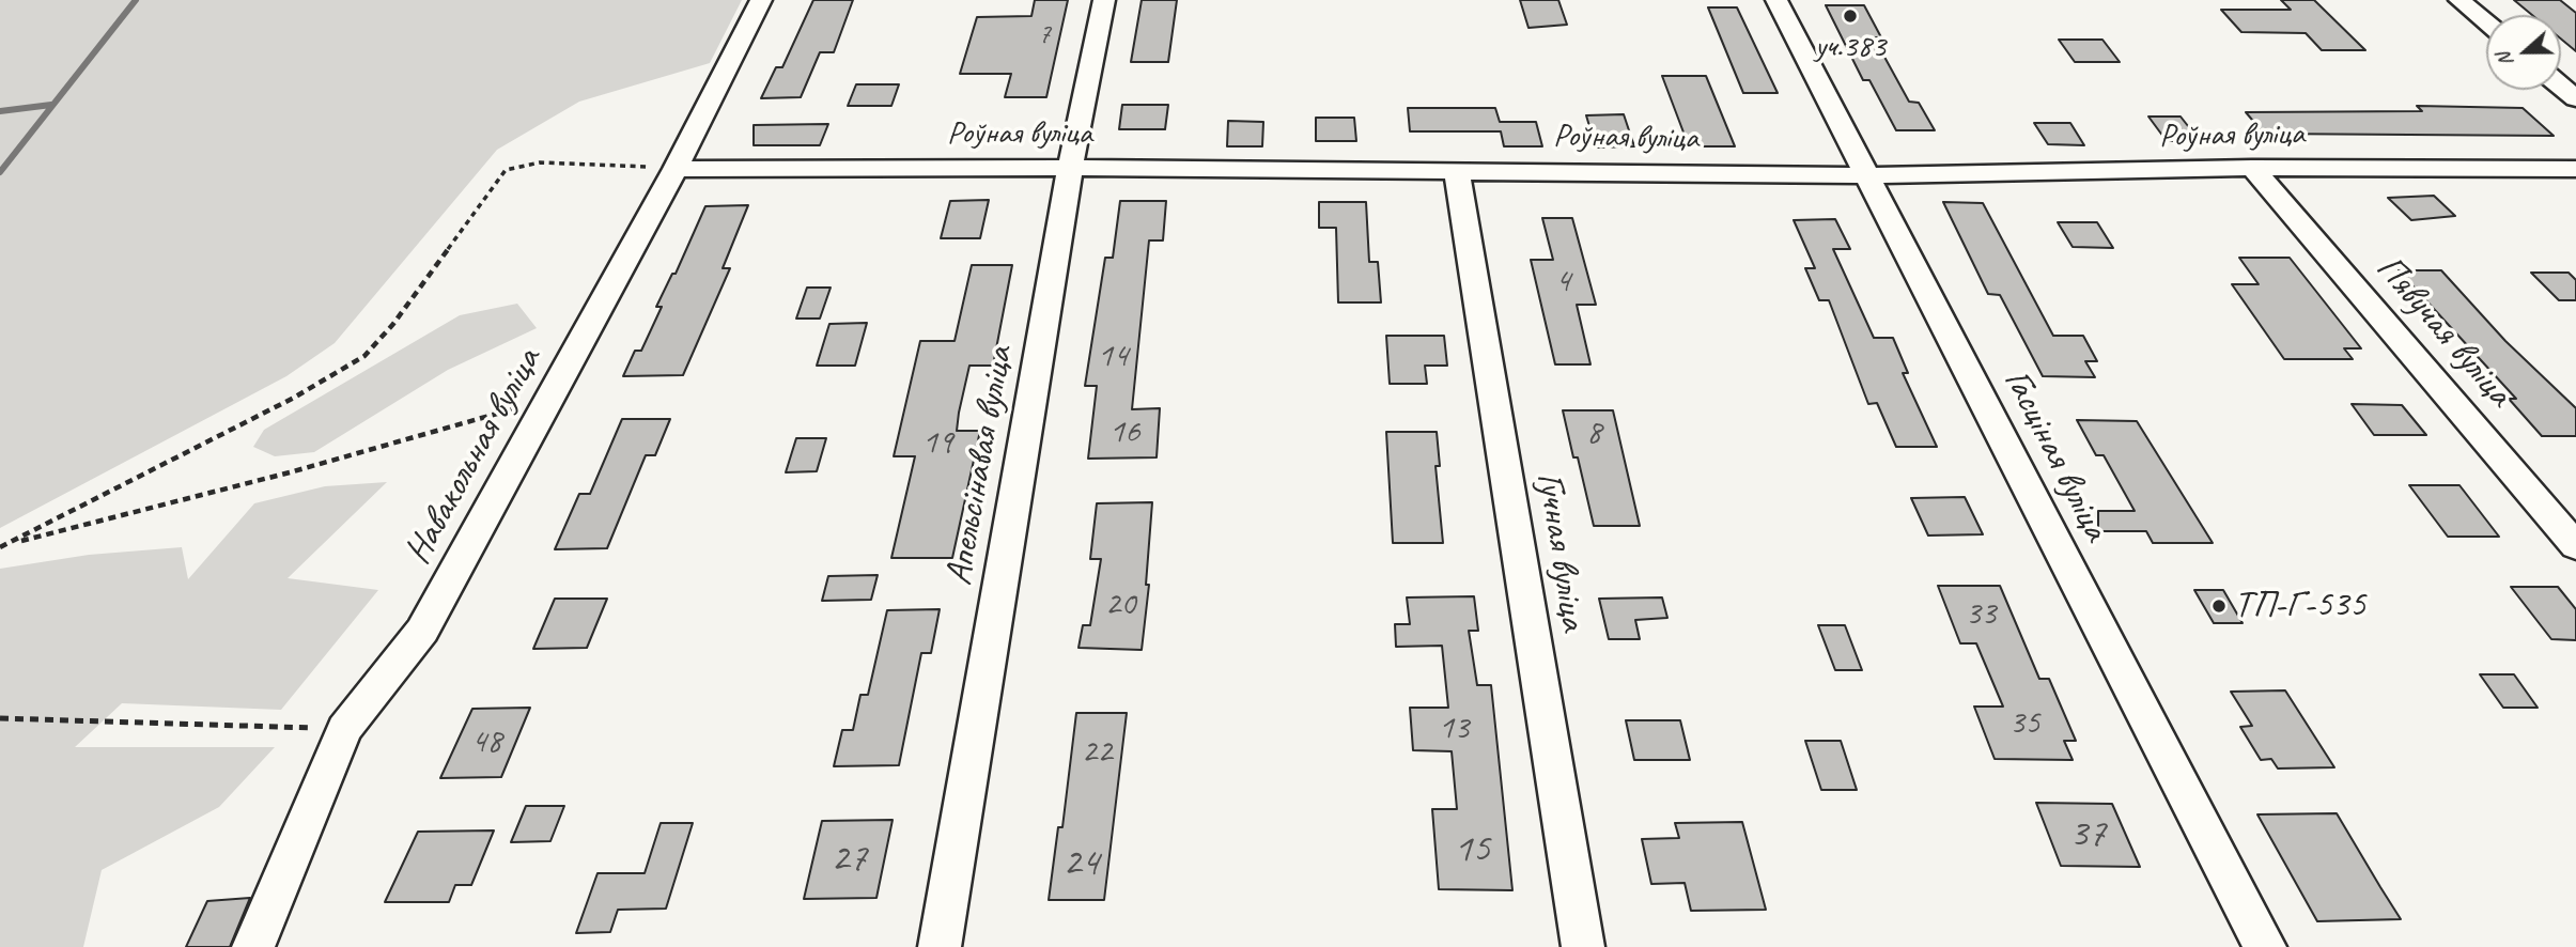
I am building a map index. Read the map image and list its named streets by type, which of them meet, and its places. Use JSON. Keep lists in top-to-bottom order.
{
  "streets": {
    "street": [
      "Роўная вуліца",
      "Пявучая вуліца",
      "Гасціная вуліца",
      "Навакольная вуліца",
      "Апельсінавая вуліца",
      "Гучная вуліца"
    ]
  },
  "crossings": [
    ["Роўная вуліца", "Пявучая вуліца"],
    ["Роўная вуліца", "Гасціная вуліца"],
    ["Роўная вуліца", "Навакольная вуліца"],
    ["Роўная вуліца", "Апельсінавая вуліца"],
    ["Роўная вуліца", "Гучная вуліца"]
  ],
  "places": ["уч.383", "ТП-Г-535"],
  "house_numbers": [
    "7",
    "4",
    "14",
    "16",
    "8",
    "19",
    "20",
    "33",
    "35",
    "13",
    "48",
    "22",
    "37",
    "15",
    "27",
    "24"
  ],
  "north": "left"
}
